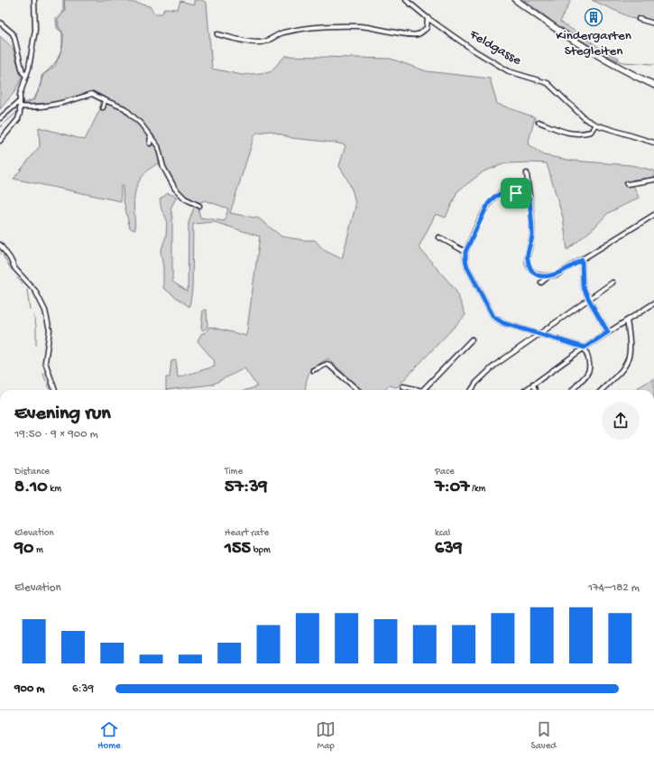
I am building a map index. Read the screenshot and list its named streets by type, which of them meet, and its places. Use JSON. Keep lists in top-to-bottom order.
{
  "streets": {
    "street": ["Feldgasse"]
  },
  "places": {
    "building": ["Kindergarten Stegleiten"]
  },
  "page": {
    "heading": ["Evening run", "19:50 · 9 × 900 m"],
    "stats": [
      ["Distance", "8.10 km"],
      ["Time", "57:39"],
      ["Pace", "7:07 /km"],
      ["Elevation", "90 m"],
      ["Heart rate", "155 bpm"],
      ["kcal", "639"]
    ],
    "chart": ["Elevation", "174–182 m"],
    "list": [
      {
        "name": "900 m",
        "note": "6:39"
      }
    ],
    "tabs": ["Home", "Map", "Saved"]
  }
}
